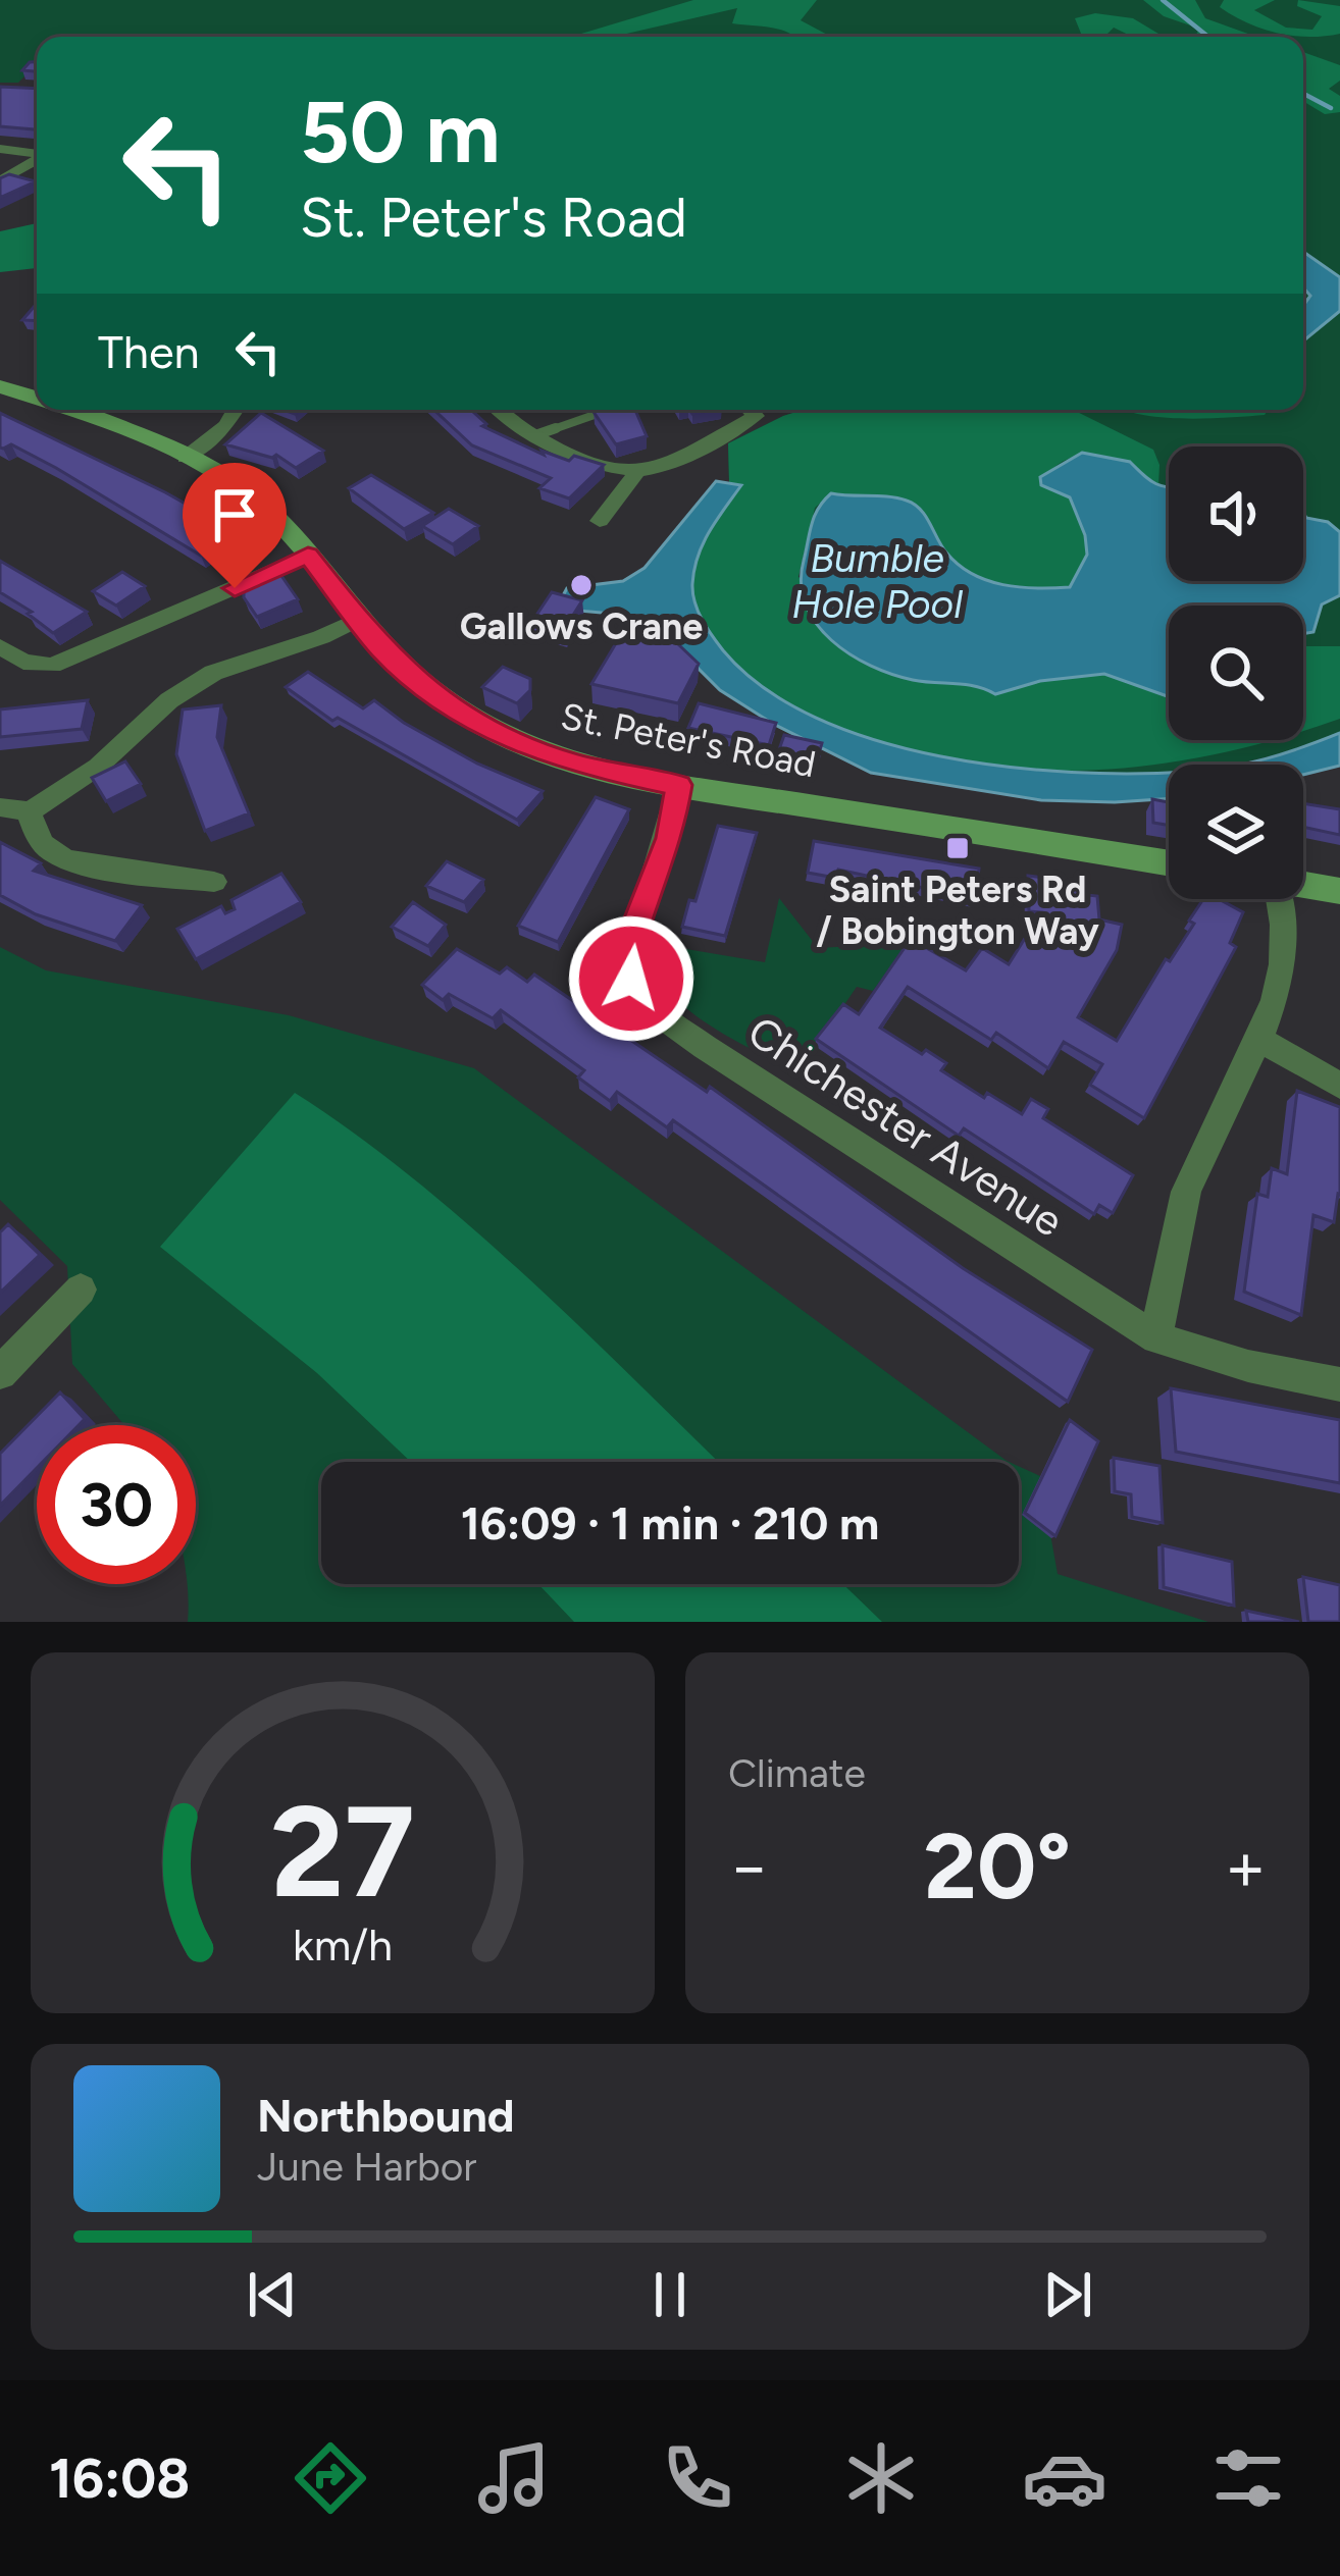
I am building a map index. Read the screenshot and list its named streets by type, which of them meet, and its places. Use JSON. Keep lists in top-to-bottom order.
{
  "streets": {
    "street": ["St. Peter's Road", "Chichester Avenue"]
  },
  "crossings": [
    ["St. Peter's Road", "Chichester Avenue"]
  ],
  "water": ["Bumble Hole Pool"],
  "places": {
    "other": ["Gallows Crane"],
    "transit": ["Saint Peters Rd / Bobington Way"]
  },
  "page": {
    "turn": ["50 m", "St. Peter's Road"],
    "then": "Then",
    "limit": "30",
    "trip": "16:09 · 1 min · 210 m",
    "tile": "Climate",
    "heat": ["−", "20°", "+"],
    "song": ["Northbound", "June Harbor"],
    "tabs": "16:08",
    "gauge": ["27", "km/h"]
  }
}
